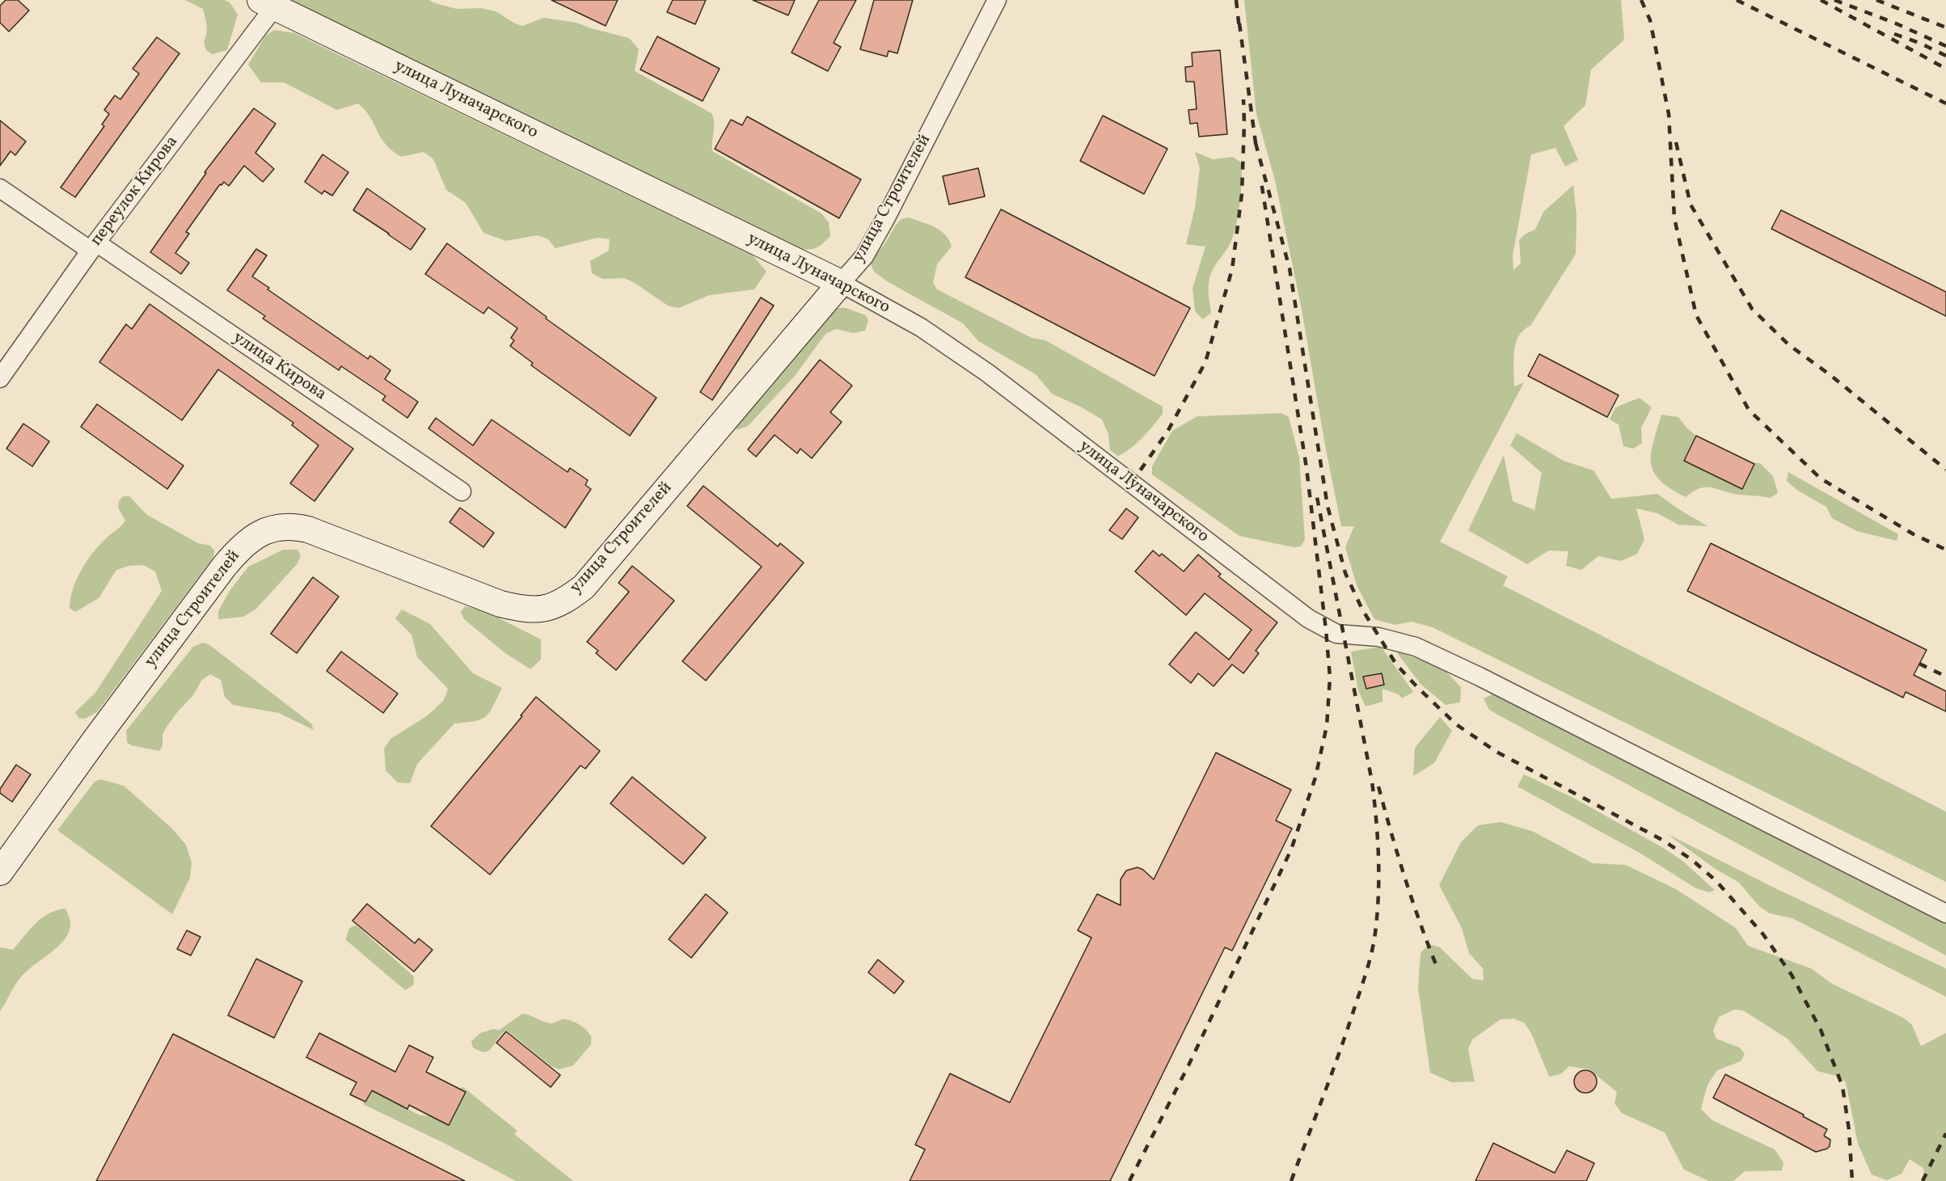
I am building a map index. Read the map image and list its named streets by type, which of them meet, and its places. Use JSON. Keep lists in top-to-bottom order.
{
  "streets": {
    "main road": ["улица Луначарского", "улица Строителей"],
    "street": ["переулок Кирова", "улица Кирова"]
  },
  "crossings": [
    ["улица Луначарского", "переулок Кирова"],
    ["улица Луначарского", "улица Строителей"],
    ["переулок Кирова", "улица Кирова"]
  ]
}
